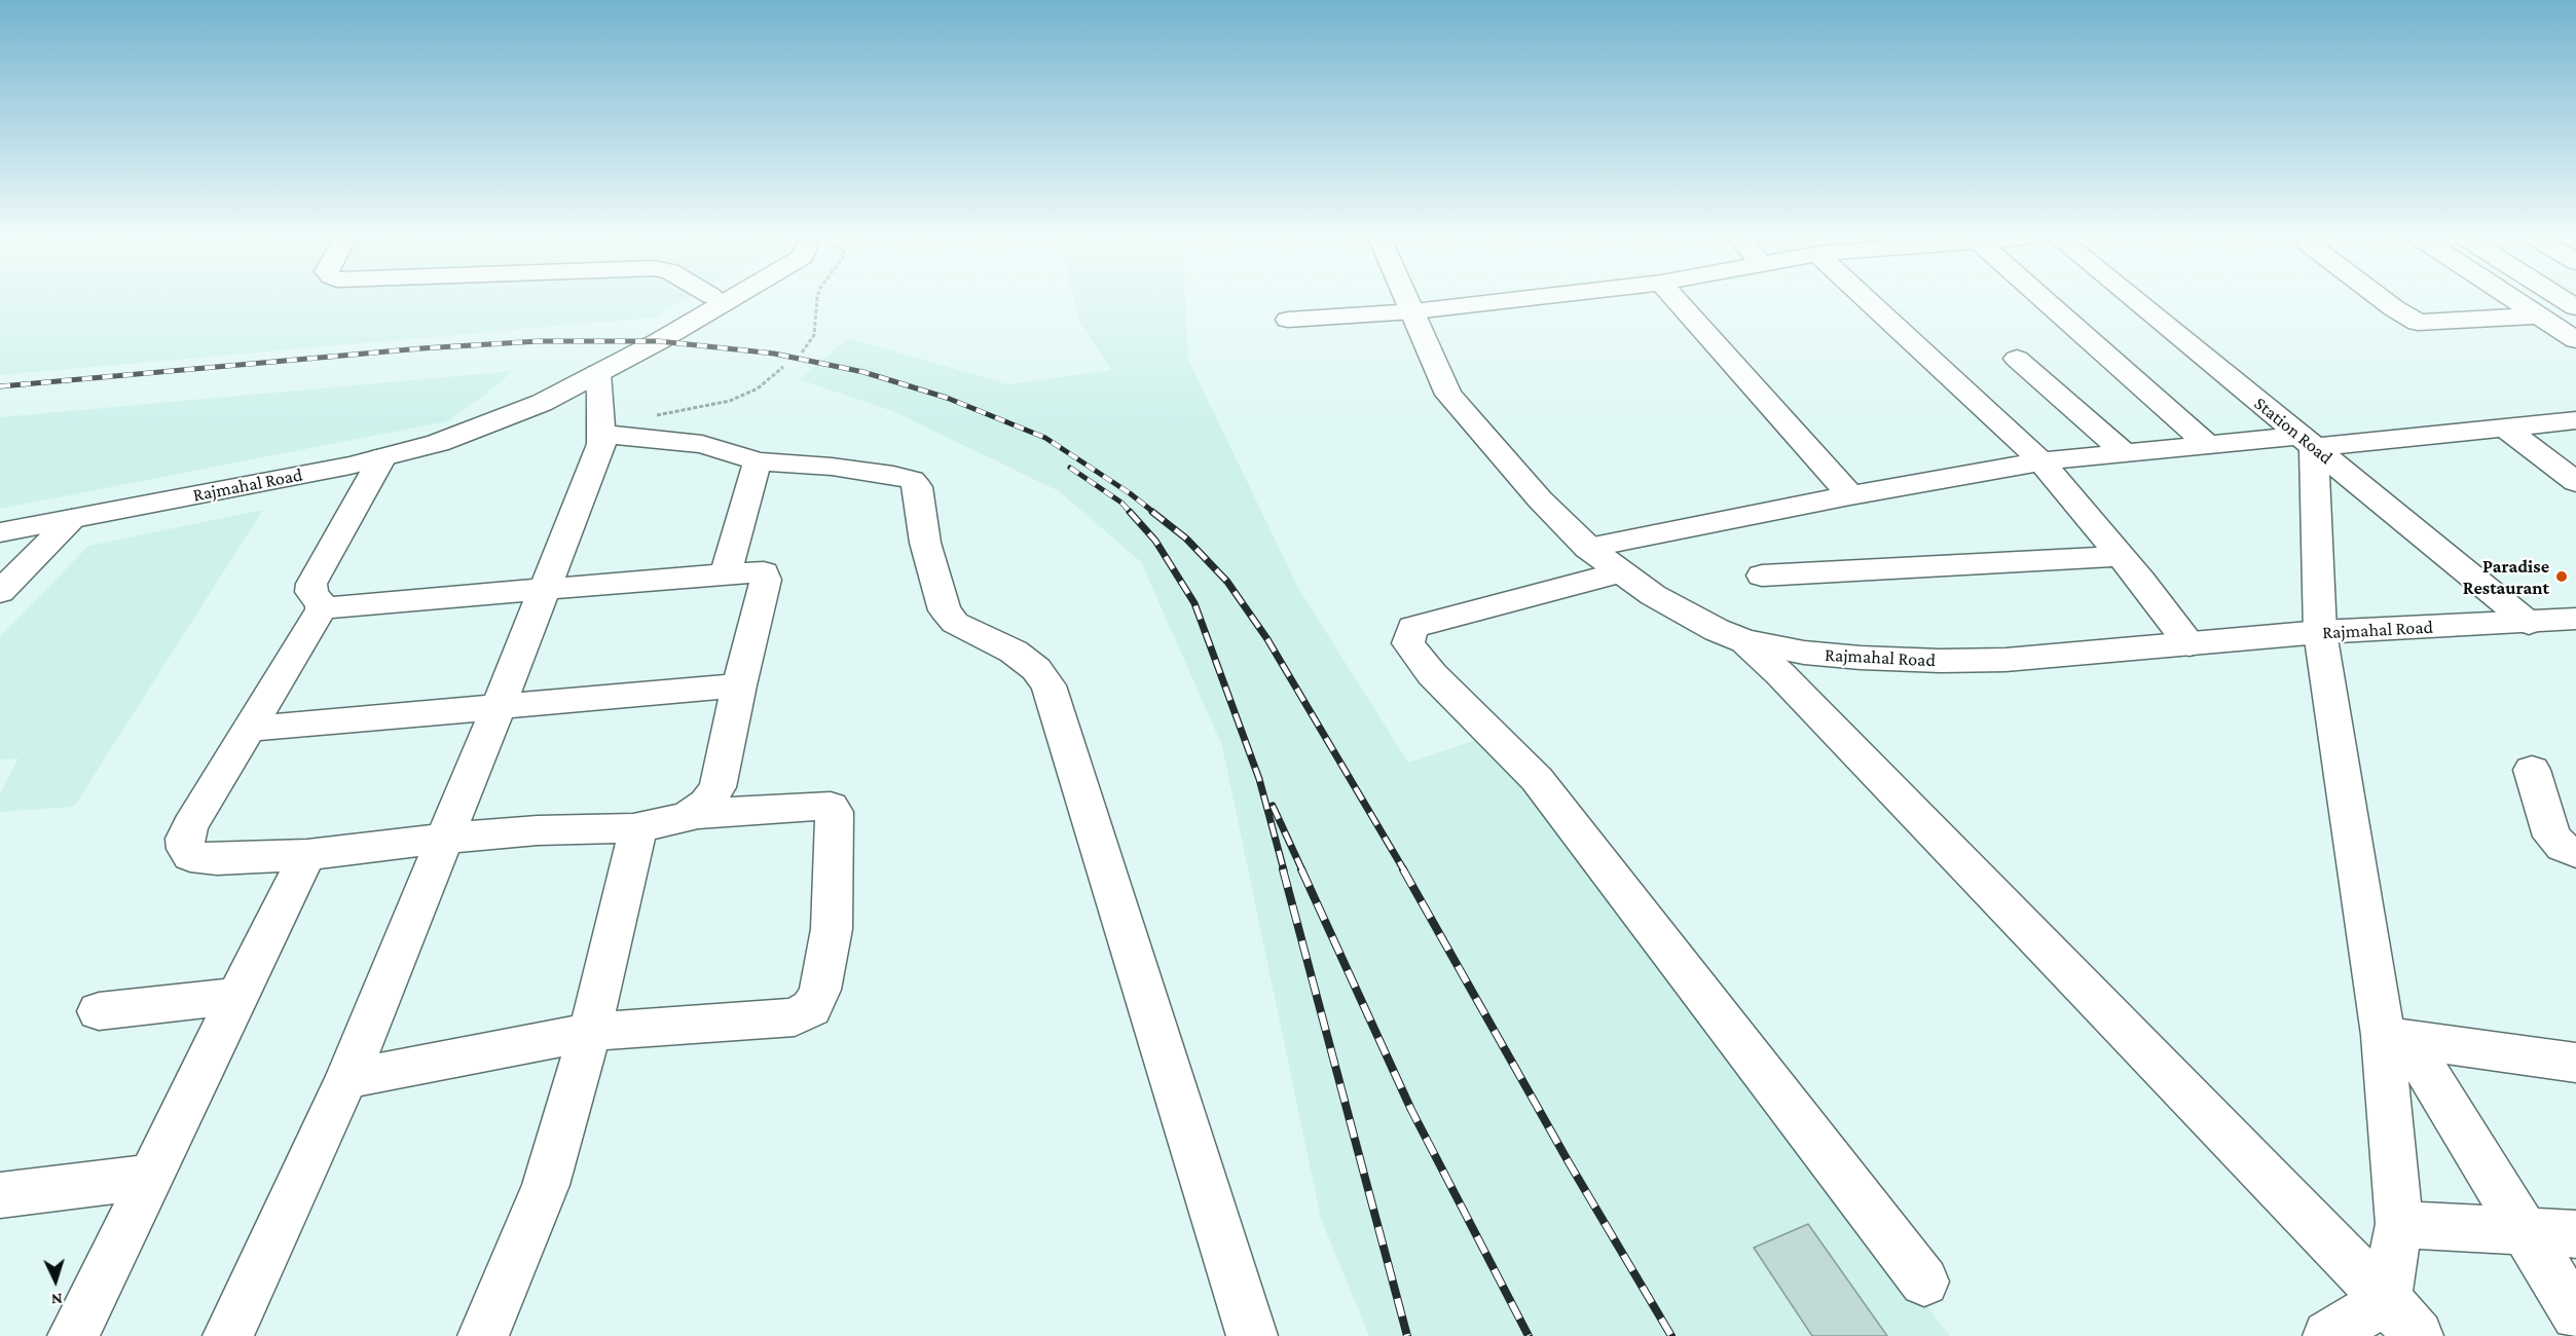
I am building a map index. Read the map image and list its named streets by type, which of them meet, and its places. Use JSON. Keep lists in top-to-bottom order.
{
  "streets": {
    "street": ["Station Road", "Rajmahal Road"]
  },
  "crossings": [
    ["Station Road", "Rajmahal Road"]
  ],
  "places": ["Paradise Restaurant"],
  "north": "bottom"
}
